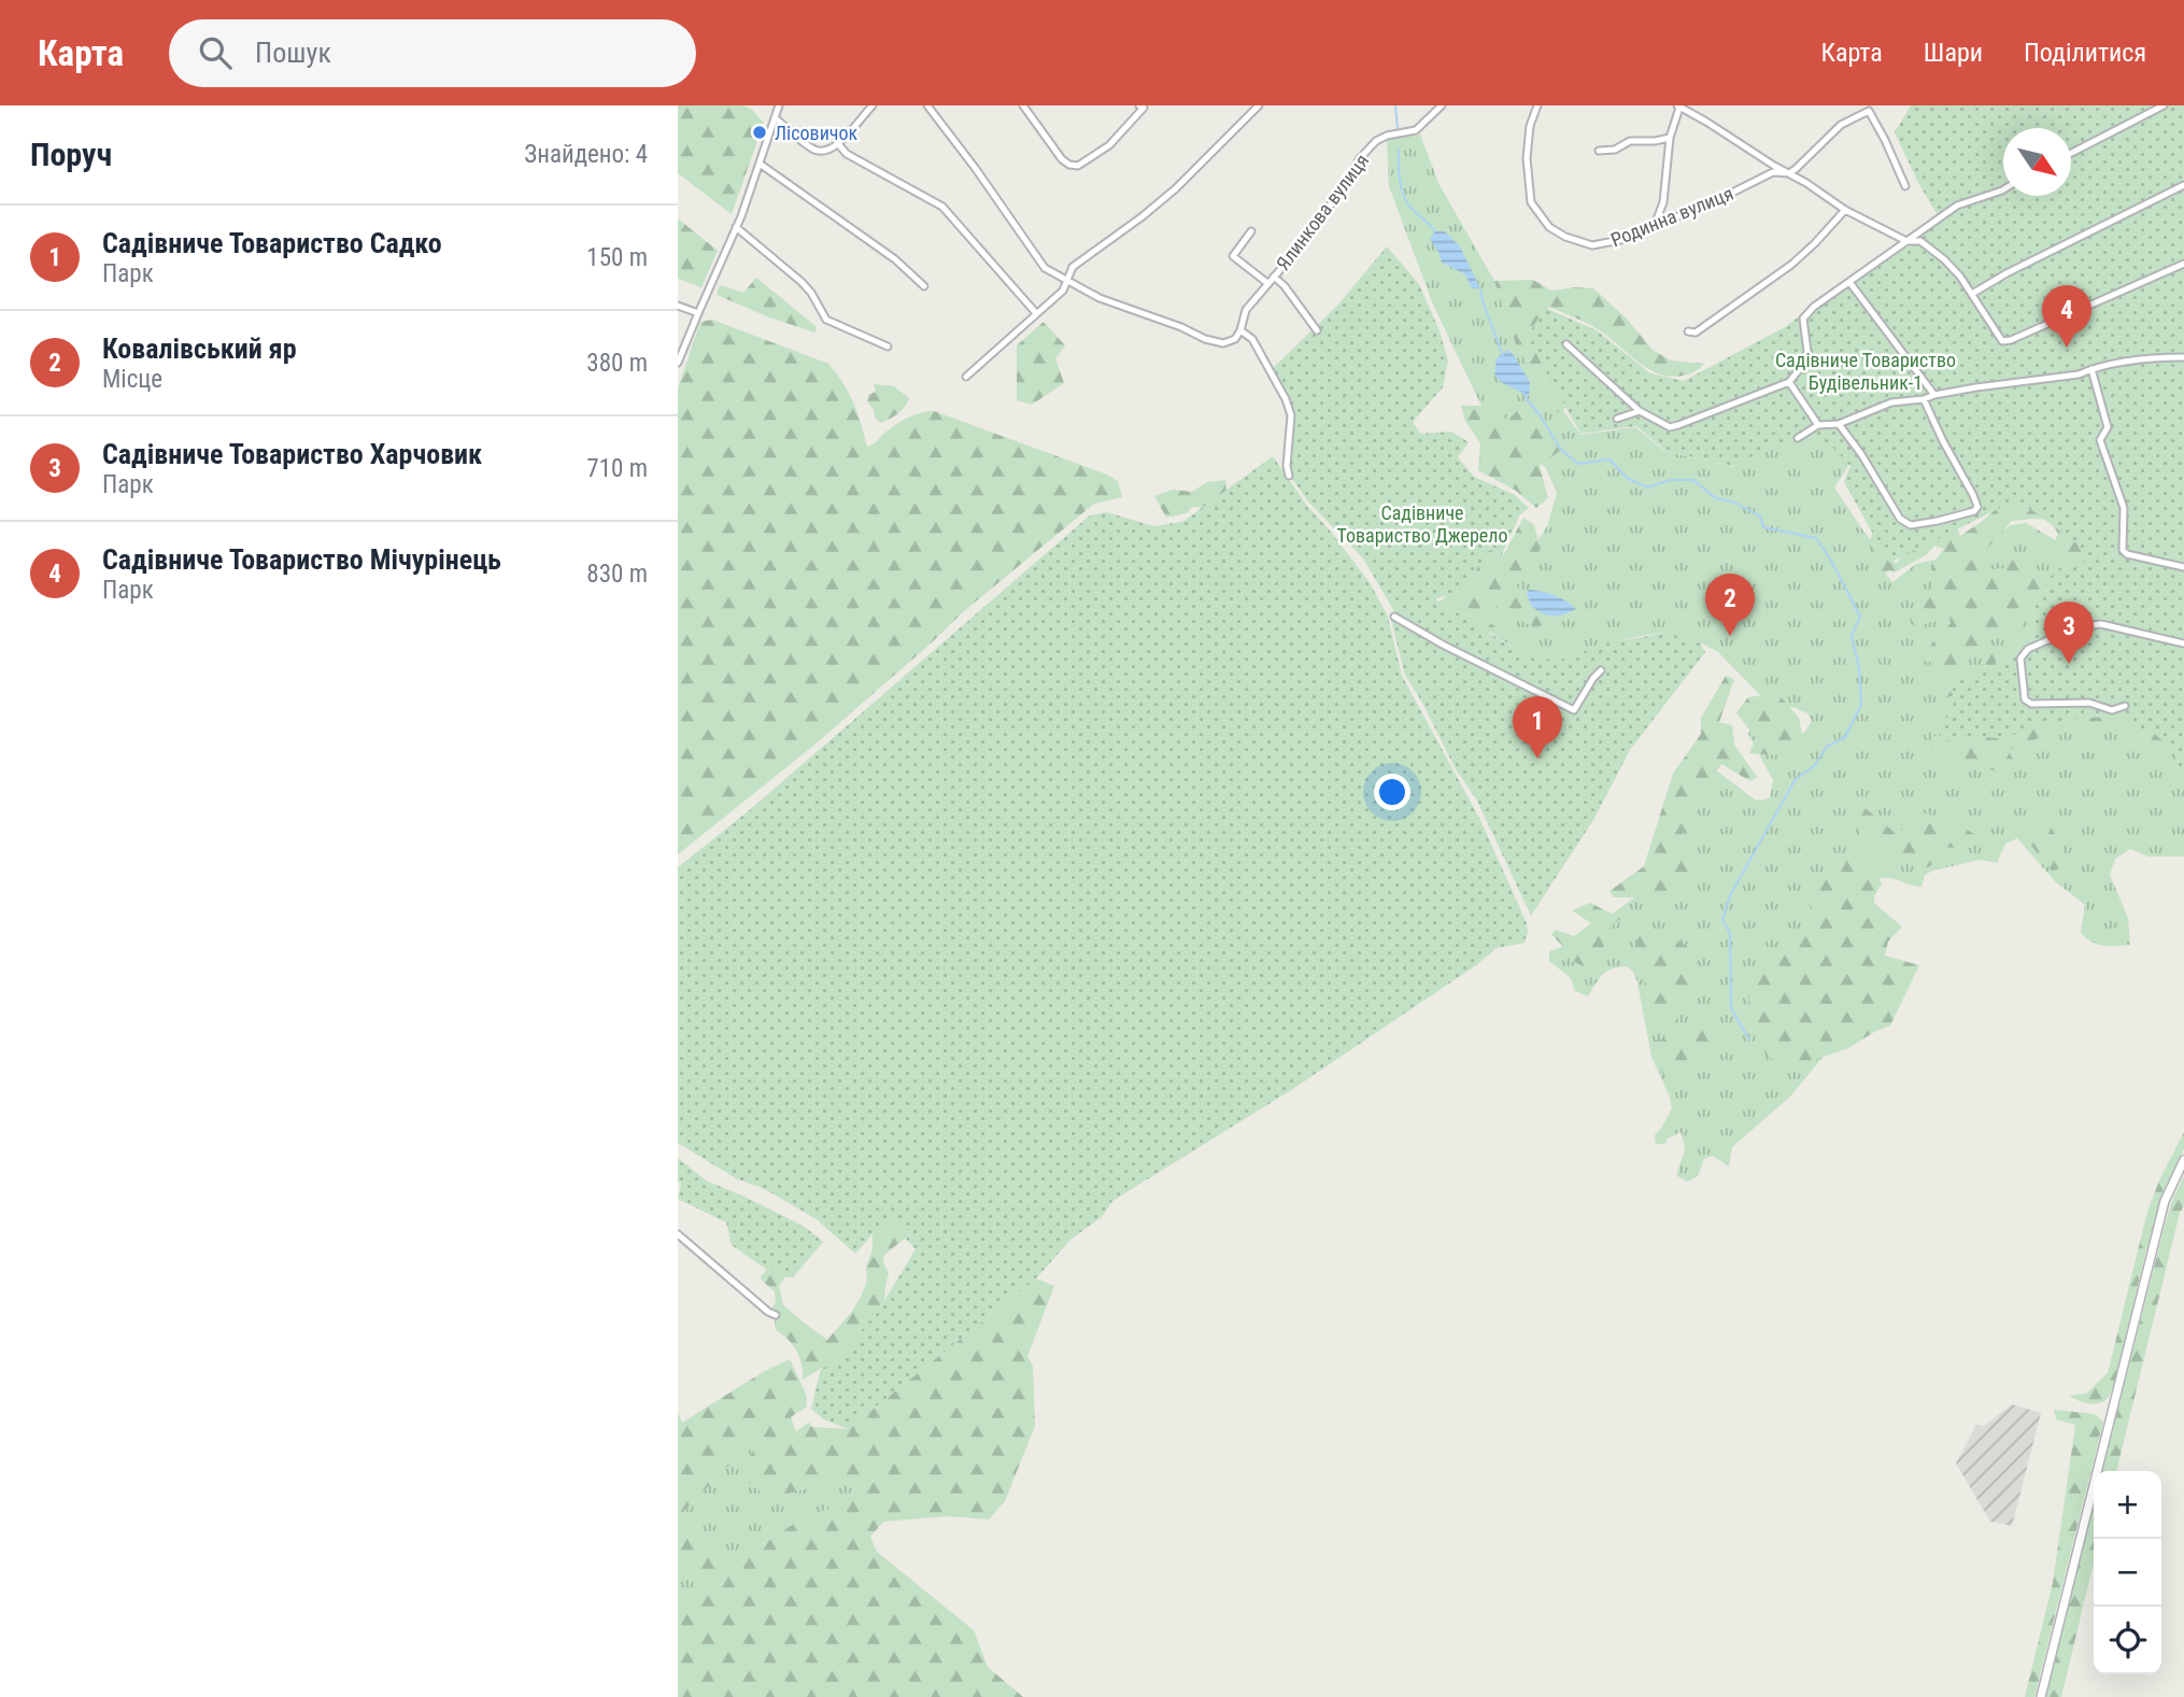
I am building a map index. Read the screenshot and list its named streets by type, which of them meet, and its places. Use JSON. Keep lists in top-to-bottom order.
{
  "streets": {
    "street": ["Ялинкова вулиця", "Родинна вулиця"]
  },
  "parks": ["Садівниче Товариство Будівельник-1", "Садівниче Товариство Джерело"],
  "places": ["Лісовичок"],
  "north": "bottom right",
  "page": {
    "header": "Карта",
    "search": "Пошук",
    "nav": ["Карта", "Шари", "Поділитися"],
    "heading": ["Поруч", "Знайдено: 4"],
    "list": [
      {
        "mark": "1",
        "name": "Садівниче Товариство Садко",
        "note": "Парк",
        "value": "150 m"
      },
      {
        "mark": "2",
        "name": "Ковалівський яр",
        "note": "Місце",
        "value": "380 m"
      },
      {
        "mark": "3",
        "name": "Садівниче Товариство Харчовик",
        "note": "Парк",
        "value": "710 m"
      },
      {
        "mark": "4",
        "name": "Садівниче Товариство Мічурінець",
        "note": "Парк",
        "value": "830 m"
      }
    ],
    "pins": [
      "4",
      "2",
      "3",
      "1"
    ],
    "map_buttons": ["+", "−"]
  }
}
